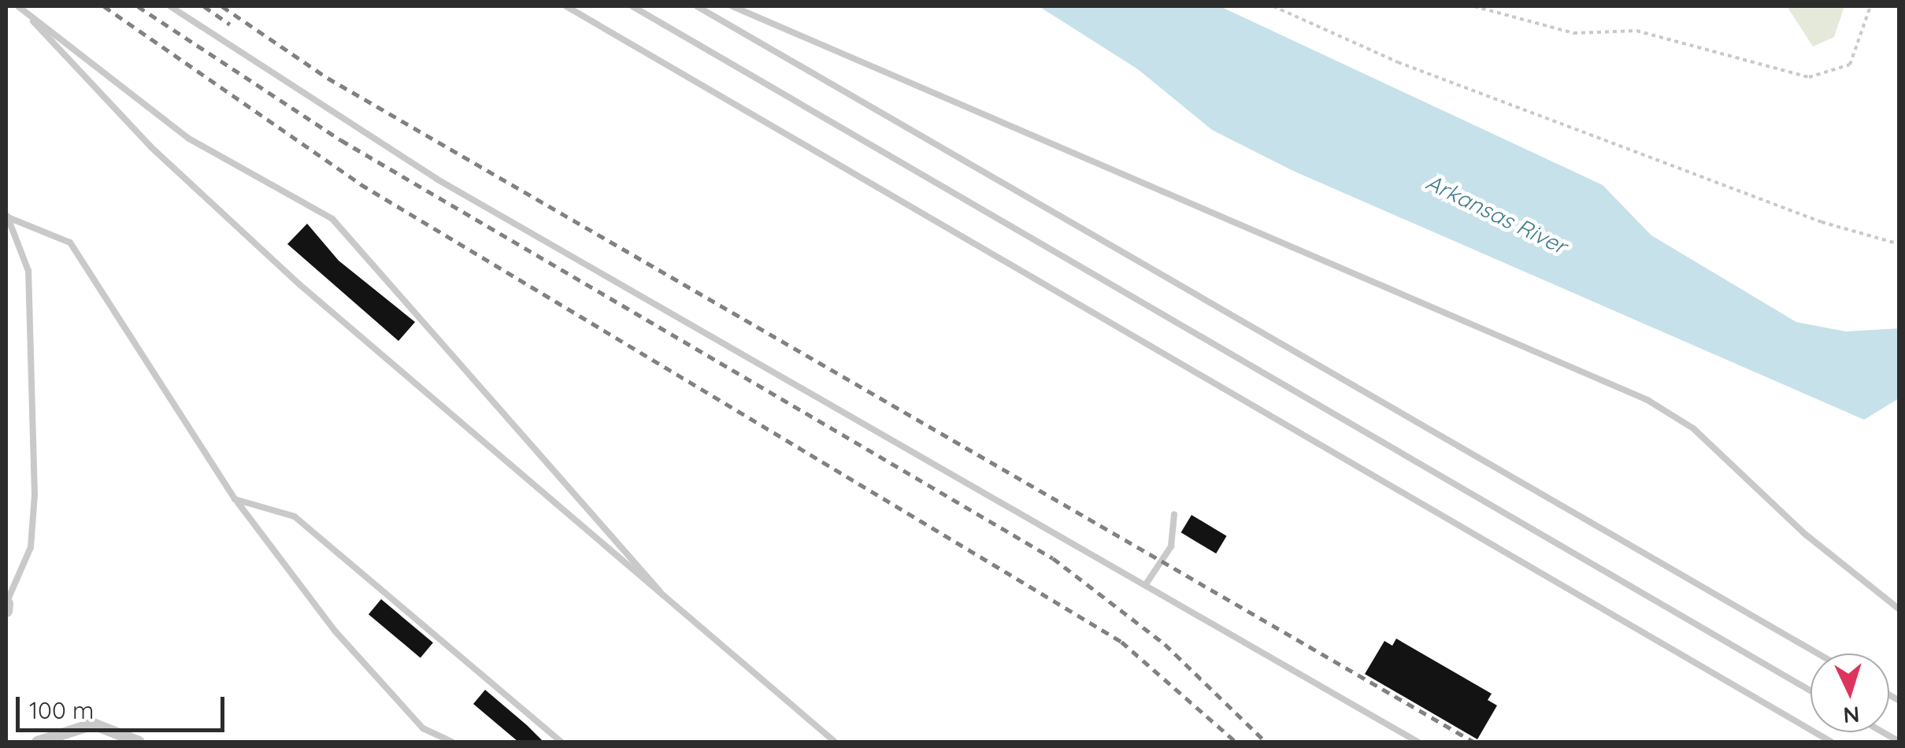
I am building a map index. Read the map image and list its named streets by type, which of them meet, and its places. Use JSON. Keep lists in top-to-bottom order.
{
  "water": ["Arkansas River"],
  "scale_bar": "100 m",
  "north": "bottom"
}
